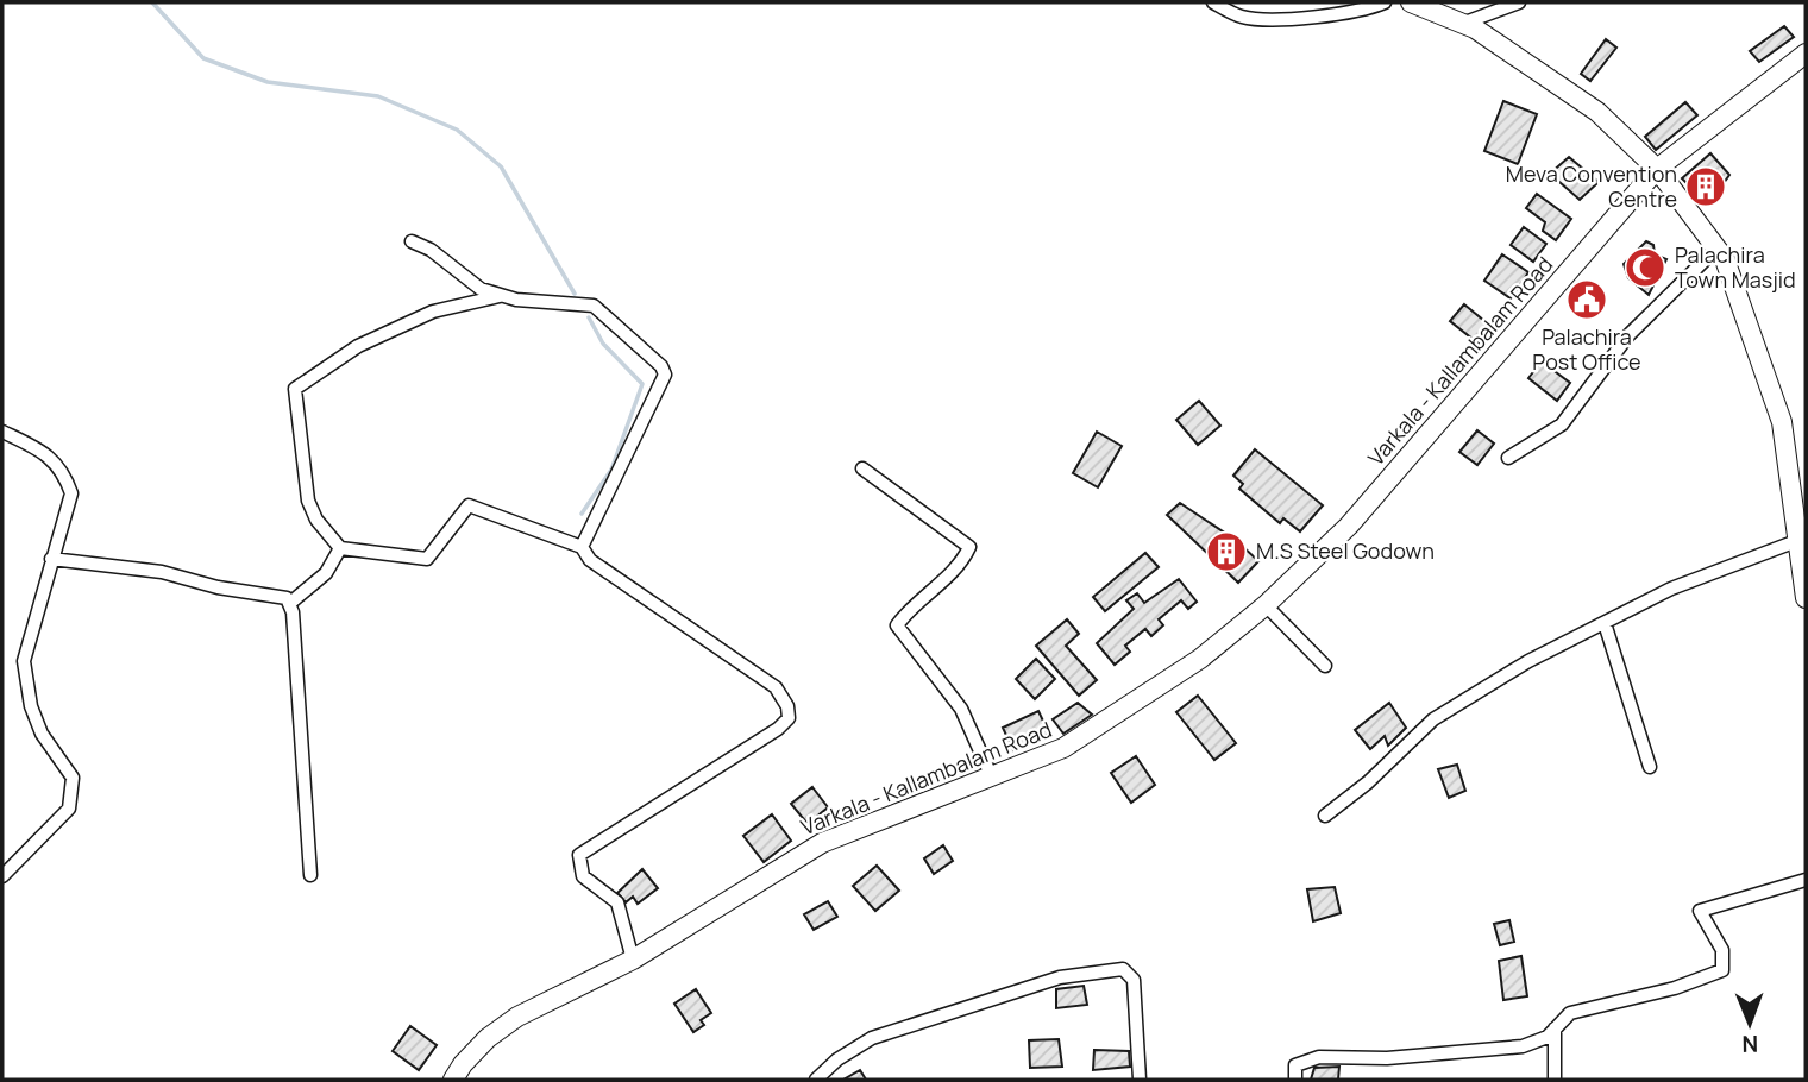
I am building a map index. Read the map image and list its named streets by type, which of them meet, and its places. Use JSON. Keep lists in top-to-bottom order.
{
  "streets": {
    "main road": ["Varkala - Kallambalam Road"]
  },
  "places": {
    "building": ["Meva Convention Centre", "M.S Steel Godown"],
    "mosque": ["Palachira Town Masjid"],
    "public building": ["Palachira Post Office"]
  },
  "north": "bottom"
}
